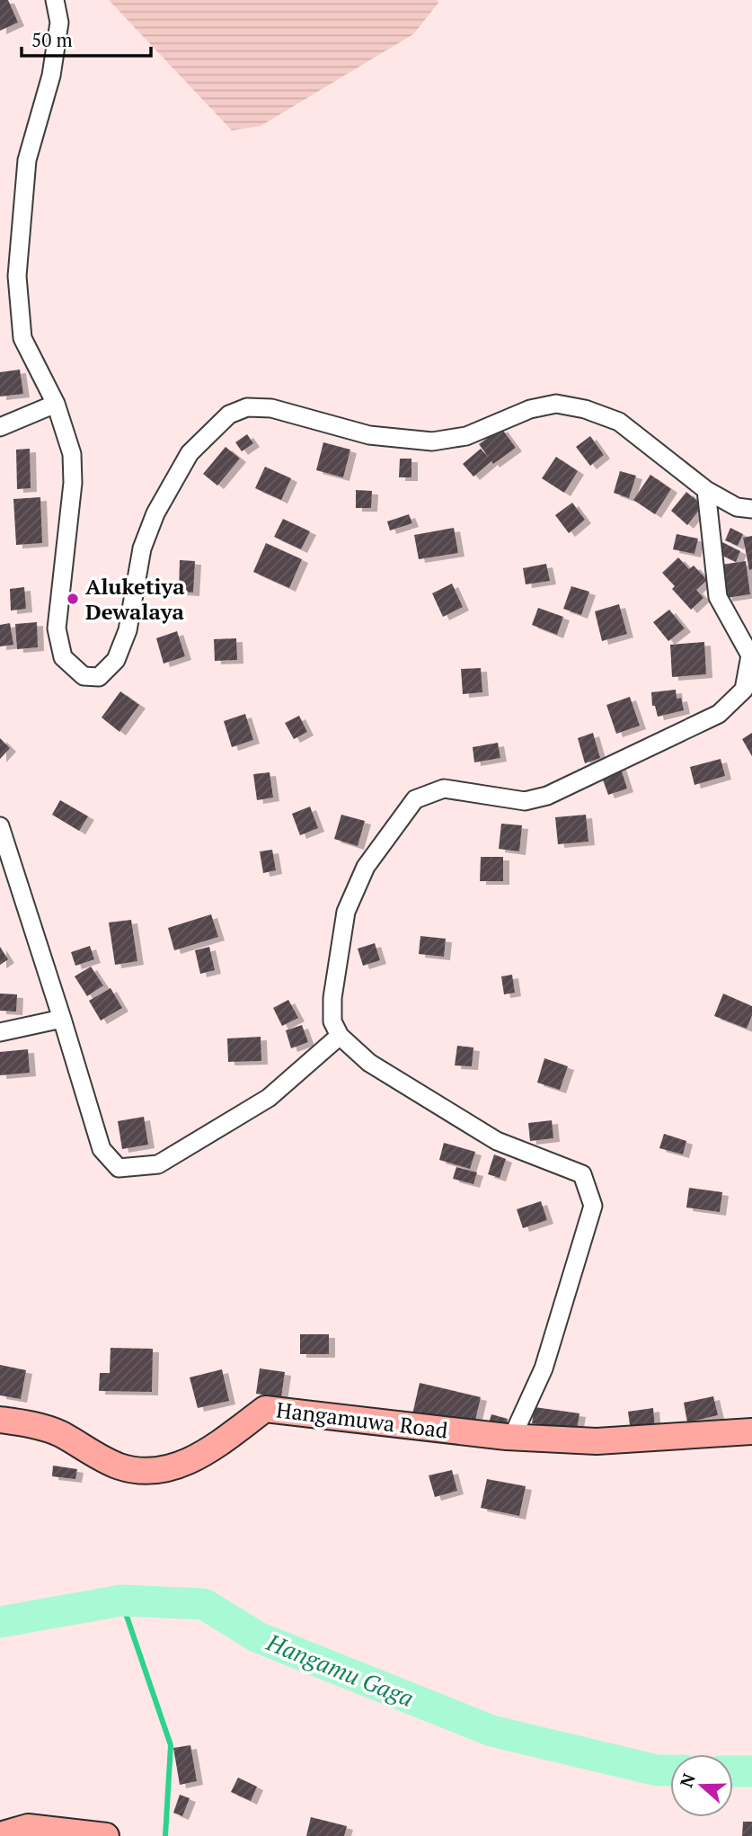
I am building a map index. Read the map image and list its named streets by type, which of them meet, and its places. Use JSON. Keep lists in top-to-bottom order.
{
  "streets": {
    "street": ["Hangamuwa Road"]
  },
  "water": ["Hangamu Gaga"],
  "places": ["Aluketiya Dewalaya"],
  "scale_bar": "50 m",
  "north": "left"
}
